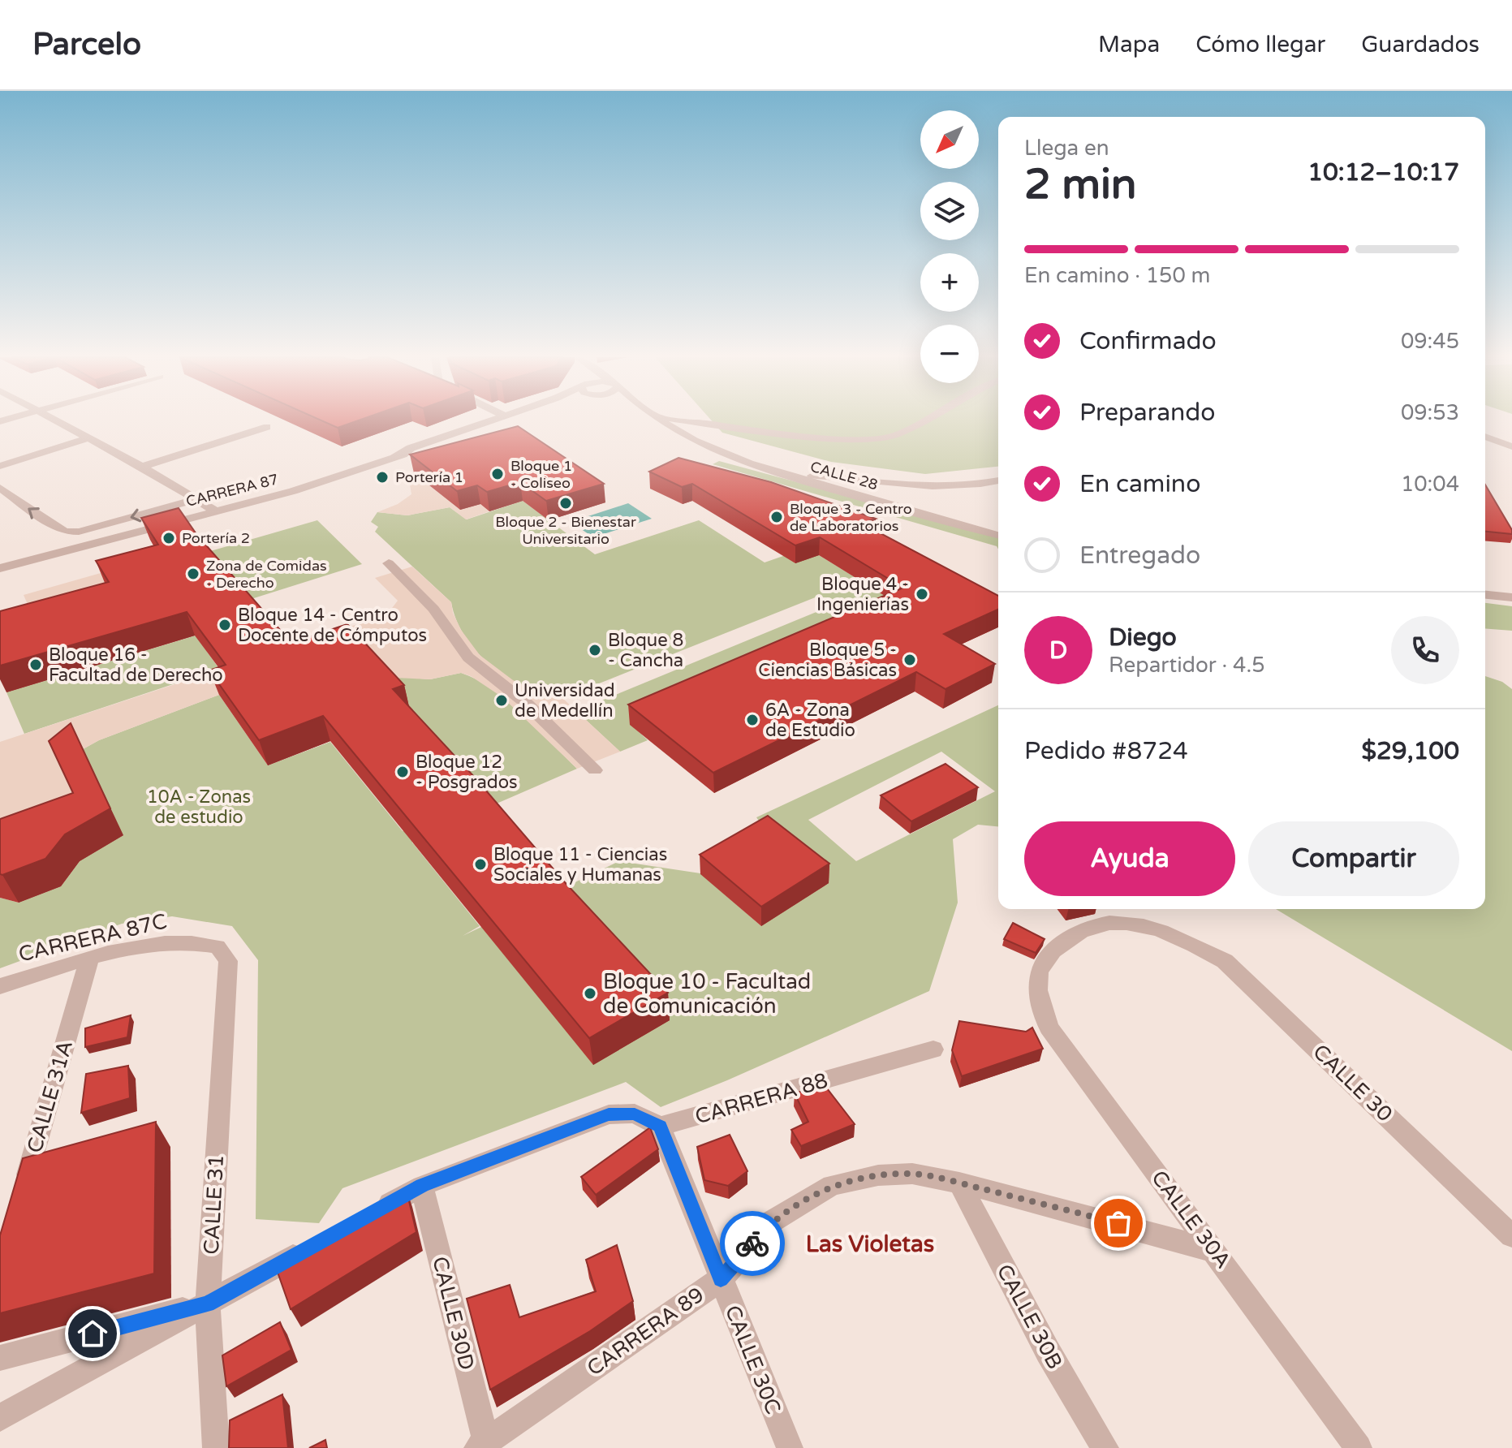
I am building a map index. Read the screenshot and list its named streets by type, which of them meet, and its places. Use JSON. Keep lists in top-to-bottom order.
{
  "streets": {
    "street": [
      "CALLE 28",
      "CARRERA 87",
      "CARRERA 87C",
      "CALLE 30",
      "CALLE 31A",
      "CARRERA 88",
      "CALLE 31",
      "CALLE 30A",
      "CALLE 30D",
      "CALLE 30B",
      "CARRERA 89",
      "CALLE 30C"
    ]
  },
  "crossings": [
    ["CARRERA 87C", "CALLE 31A"],
    ["CARRERA 87C", "CALLE 31"],
    ["CALLE 30", "CALLE 30A"],
    ["CARRERA 88", "CALLE 30C"],
    ["CALLE 30A", "CARRERA 89"],
    ["CALLE 30D", "CARRERA 89"],
    ["CALLE 30B", "CARRERA 89"],
    ["CARRERA 89", "CALLE 30C"]
  ],
  "districts": ["Las Violetas"],
  "parks": ["10A - Zonas de estudio"],
  "places": [
    "Bloque 1 - Coliseo",
    "Portería 1",
    "Bloque 2 - Bienestar Universitario",
    "Bloque 3 - Centro de Laboratorios",
    "Portería 2",
    "Zona de Comidas - Derecho",
    "Bloque 4 - Ingenierías",
    "Bloque 14 - Centro Docente de Cómputos",
    "Bloque 8 - Cancha",
    "Bloque 5 - Ciencias Básicas",
    "Bloque 16 - Facultad de Derecho",
    "Universidad de Medellín",
    "6A - Zona de Estudio",
    "Bloque 12 - Posgrados",
    "Bloque 11 - Ciencias Sociales y Humanas",
    "Bloque 10 - Facultad de Comunicación"
  ],
  "north": "bottom left",
  "page": {
    "header": "Parcelo",
    "nav": ["Mapa", "Cómo llegar", "Guardados"],
    "map_buttons": ["+", "−"],
    "heading": ["2 min", "Llega en", "10:12–10:17"],
    "panel": [
      "Diego",
      "Repartidor · 4.5",
      "Pedido #8724",
      "$29,100"
    ],
    "bar": "En camino · 150 m",
    "list": [
      ["Confirmado", "09:45"],
      ["Preparando", "09:53"],
      ["En camino", "10:04"],
      "Entregado"
    ],
    "round": "D",
    "buttons": ["Ayuda", "Compartir"]
  }
}
